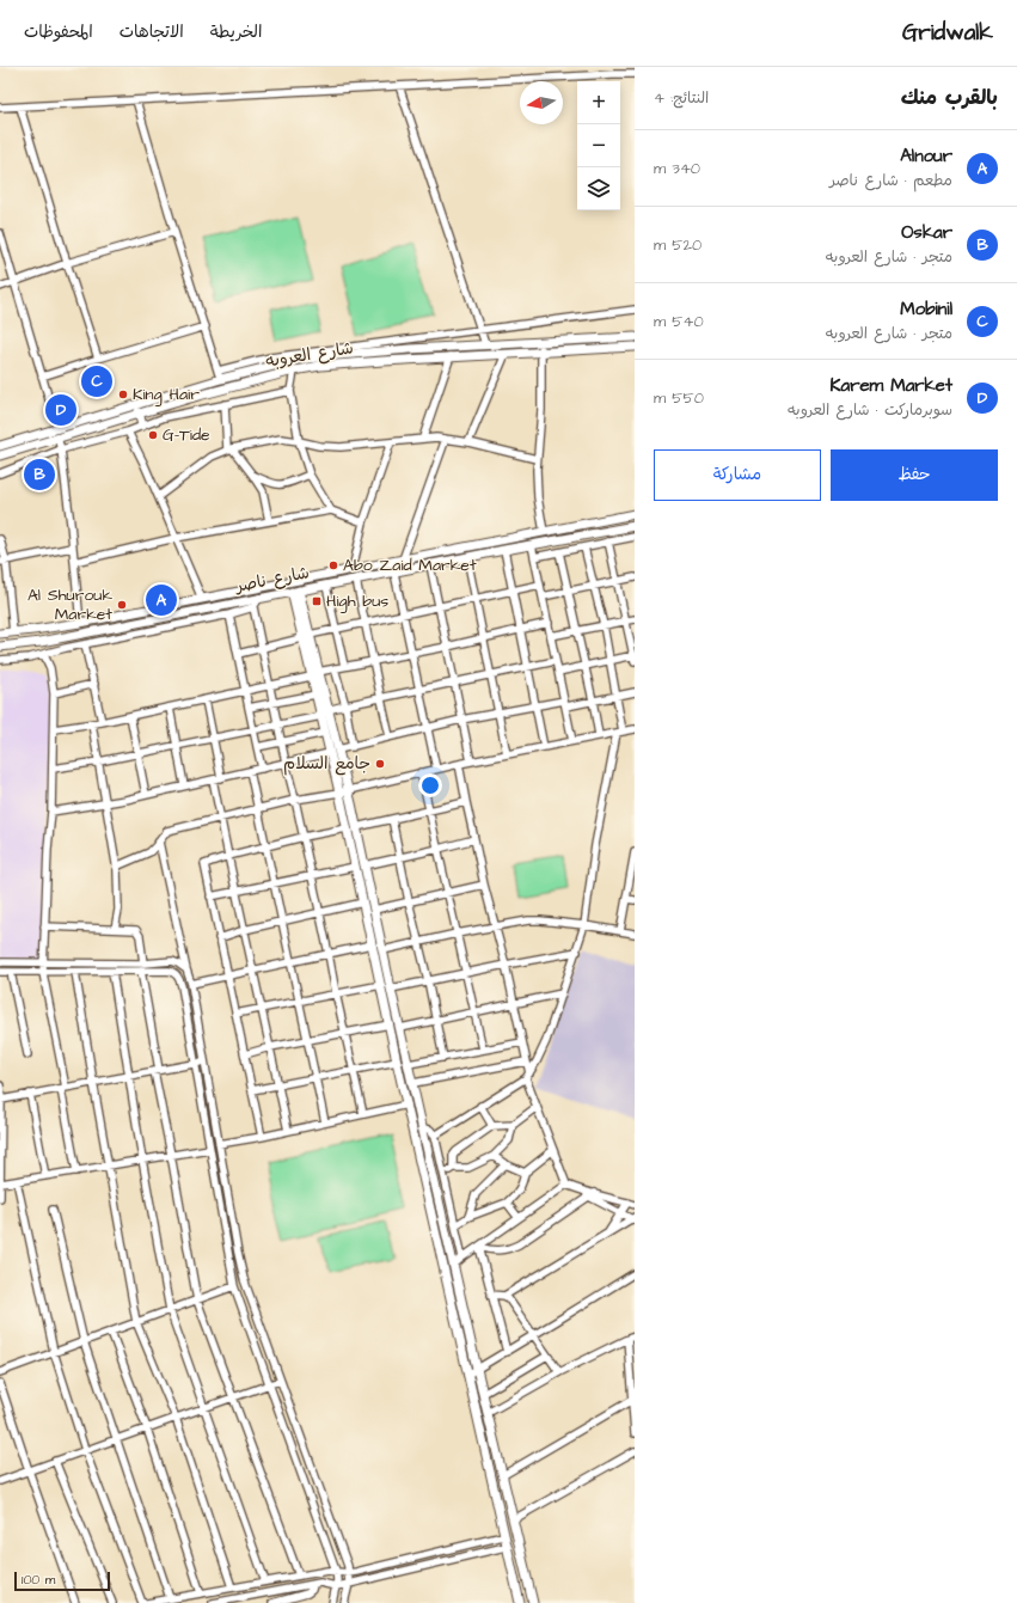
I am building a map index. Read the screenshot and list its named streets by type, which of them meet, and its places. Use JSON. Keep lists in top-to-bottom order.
{
  "streets": {
    "main road": ["شارع العروبه", "شارع ناصر"]
  },
  "places": {
    "other": [
      "King Hair",
      "G-Tide",
      "Abo Zaid Market",
      "Al Shurouk Market",
      "جامع السلام"
    ],
    "transit": ["High bus"]
  },
  "scale_bar": "100 m",
  "north": "left",
  "page": {
    "header": "Gridwalk",
    "nav": ["الخريطة", "الاتجاهات", "المحفوظات"],
    "heading": ["بالقرب منك", "النتائج: 4"],
    "map_buttons": ["+", "−"],
    "list": [
      {
        "mark": "A",
        "name": "Alnour",
        "note": "مطعم · شارع ناصر",
        "value": "340 m"
      },
      {
        "mark": "B",
        "name": "Oskar",
        "note": "متجر · شارع العروبه",
        "value": "520 m"
      },
      {
        "mark": "C",
        "name": "Mobinil",
        "note": "متجر · شارع العروبه",
        "value": "540 m"
      },
      {
        "mark": "D",
        "name": "Karem Market",
        "note": "سوبرماركت · شارع العروبه",
        "value": "550 m"
      }
    ],
    "pins": [
      "C",
      "D",
      "B",
      "A"
    ],
    "buttons": ["حفظ", "مشاركة"],
    "scale": "100 m"
  }
}
